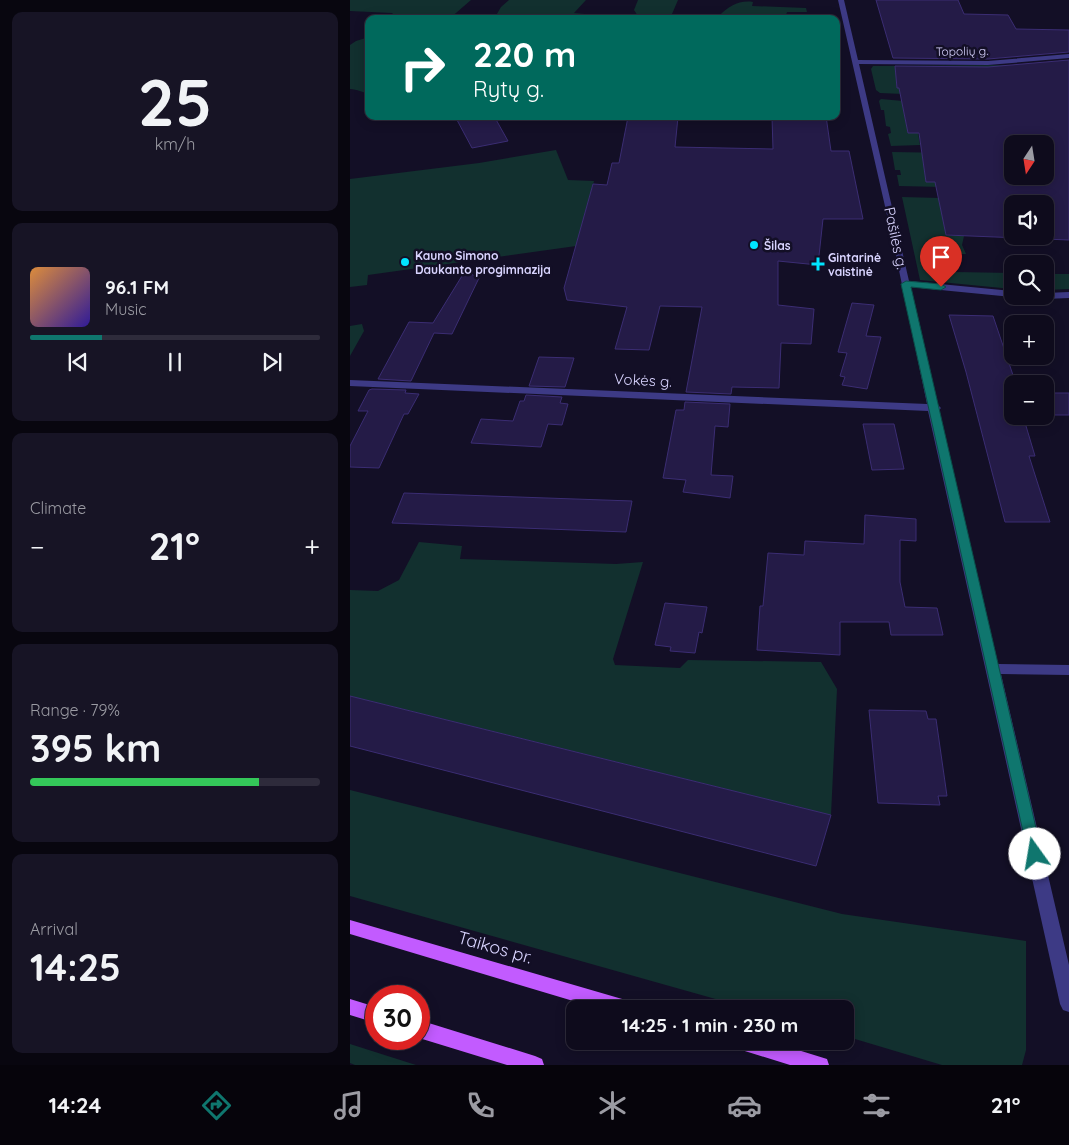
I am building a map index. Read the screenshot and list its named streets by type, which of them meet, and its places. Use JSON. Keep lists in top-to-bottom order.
{
  "streets": {
    "main road": ["Taikos pr."],
    "street": ["Topolių g.", "Pašilės g.", "Vokės g."]
  },
  "crossings": [
    ["Topolių g.", "Pašilės g."],
    ["Pašilės g.", "Vokės g."]
  ],
  "places": {
    "other": ["Šilas", "Kauno Simono Daukanto progimnazija"],
    "health": ["Gintarinė vaistinė"]
  },
  "north": "bottom",
  "page": {
    "tile": [
      ["25", "km/h"],
      "Climate",
      ["Range · 79%", "395 km"],
      ["Arrival", "14:25"]
    ],
    "turn": ["220 m", "Rytų g."],
    "map_buttons": ["+", "−"],
    "song": ["96.1 FM", "Music"],
    "heat": ["−", "21°", "+"],
    "limit": "30",
    "trip": "14:25 · 1 min · 230 m",
    "tabs": ["14:24", "21°"]
  }
}
